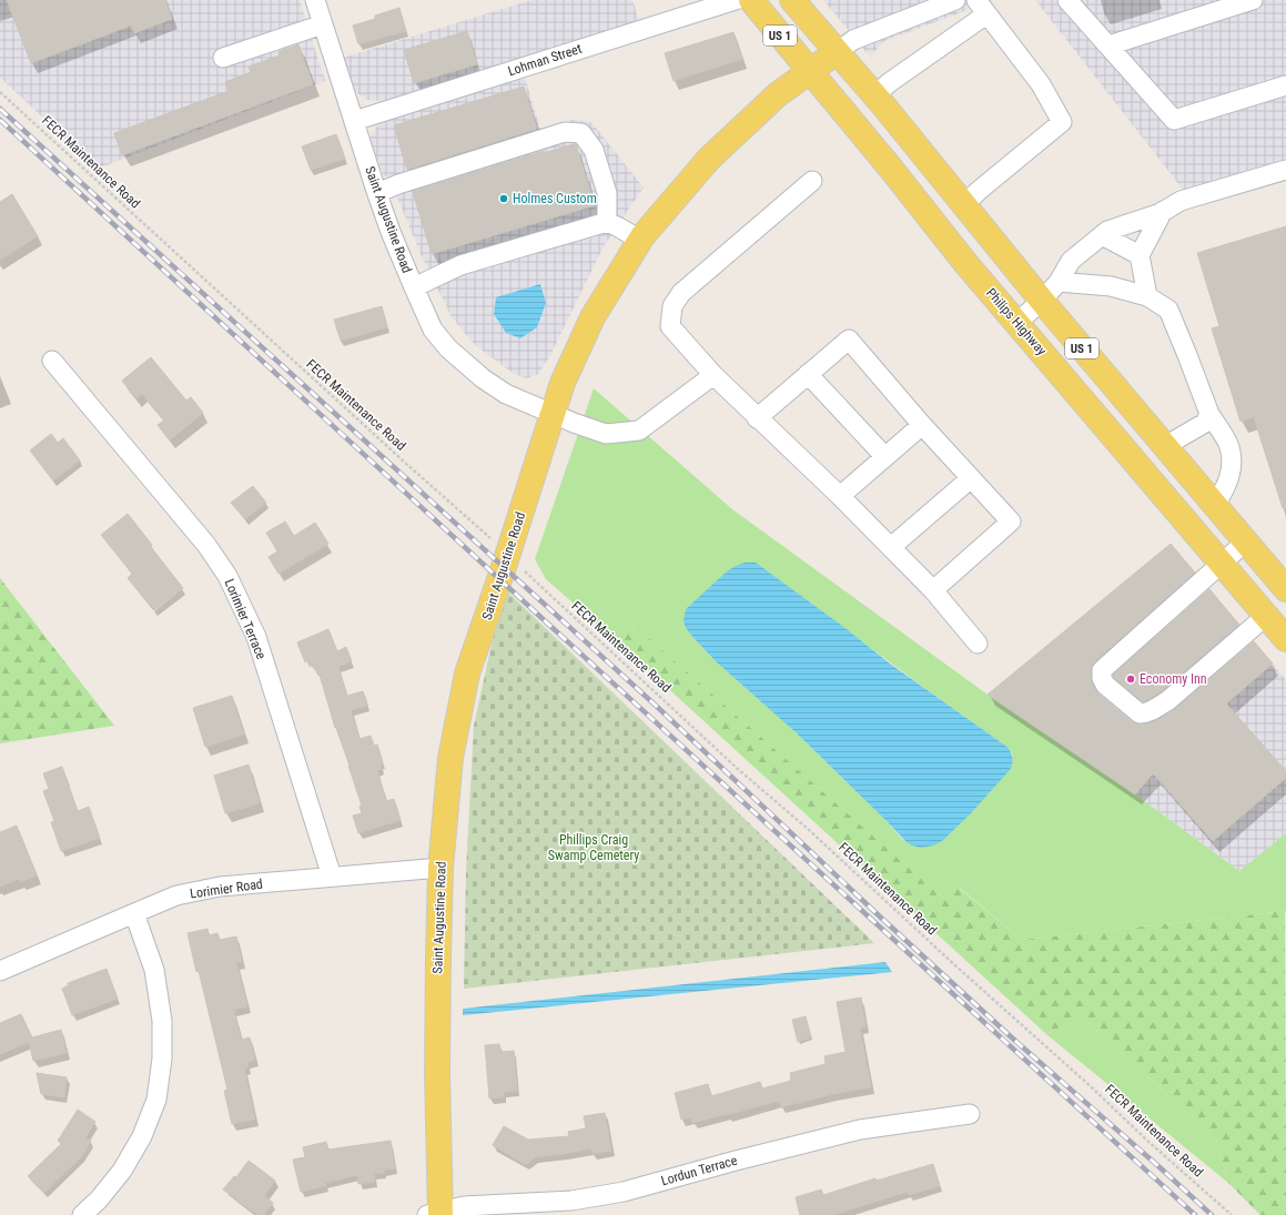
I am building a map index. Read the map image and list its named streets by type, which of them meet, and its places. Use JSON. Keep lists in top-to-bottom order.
{
  "streets": {
    "main road": ["US 1", "Saint Augustine Road", "Philips Highway"],
    "street": [
      "Lohman Street",
      "Lorimier Terrace",
      "Lorimier Road",
      "Lordun Terrace"
    ],
    "path": ["FECR Maintenance Road"]
  },
  "crossings": [
    ["Lohman Street", "Saint Augustine Road"],
    ["FECR Maintenance Road", "Saint Augustine Road"],
    ["Saint Augustine Road", "Lorimier Road"],
    ["Saint Augustine Road", "Lordun Terrace"],
    ["Lorimier Terrace", "Lorimier Road"]
  ],
  "parks": ["Phillips Craig Swamp Cemetery"],
  "places": ["Holmes Custom", "Economy Inn"]
}
